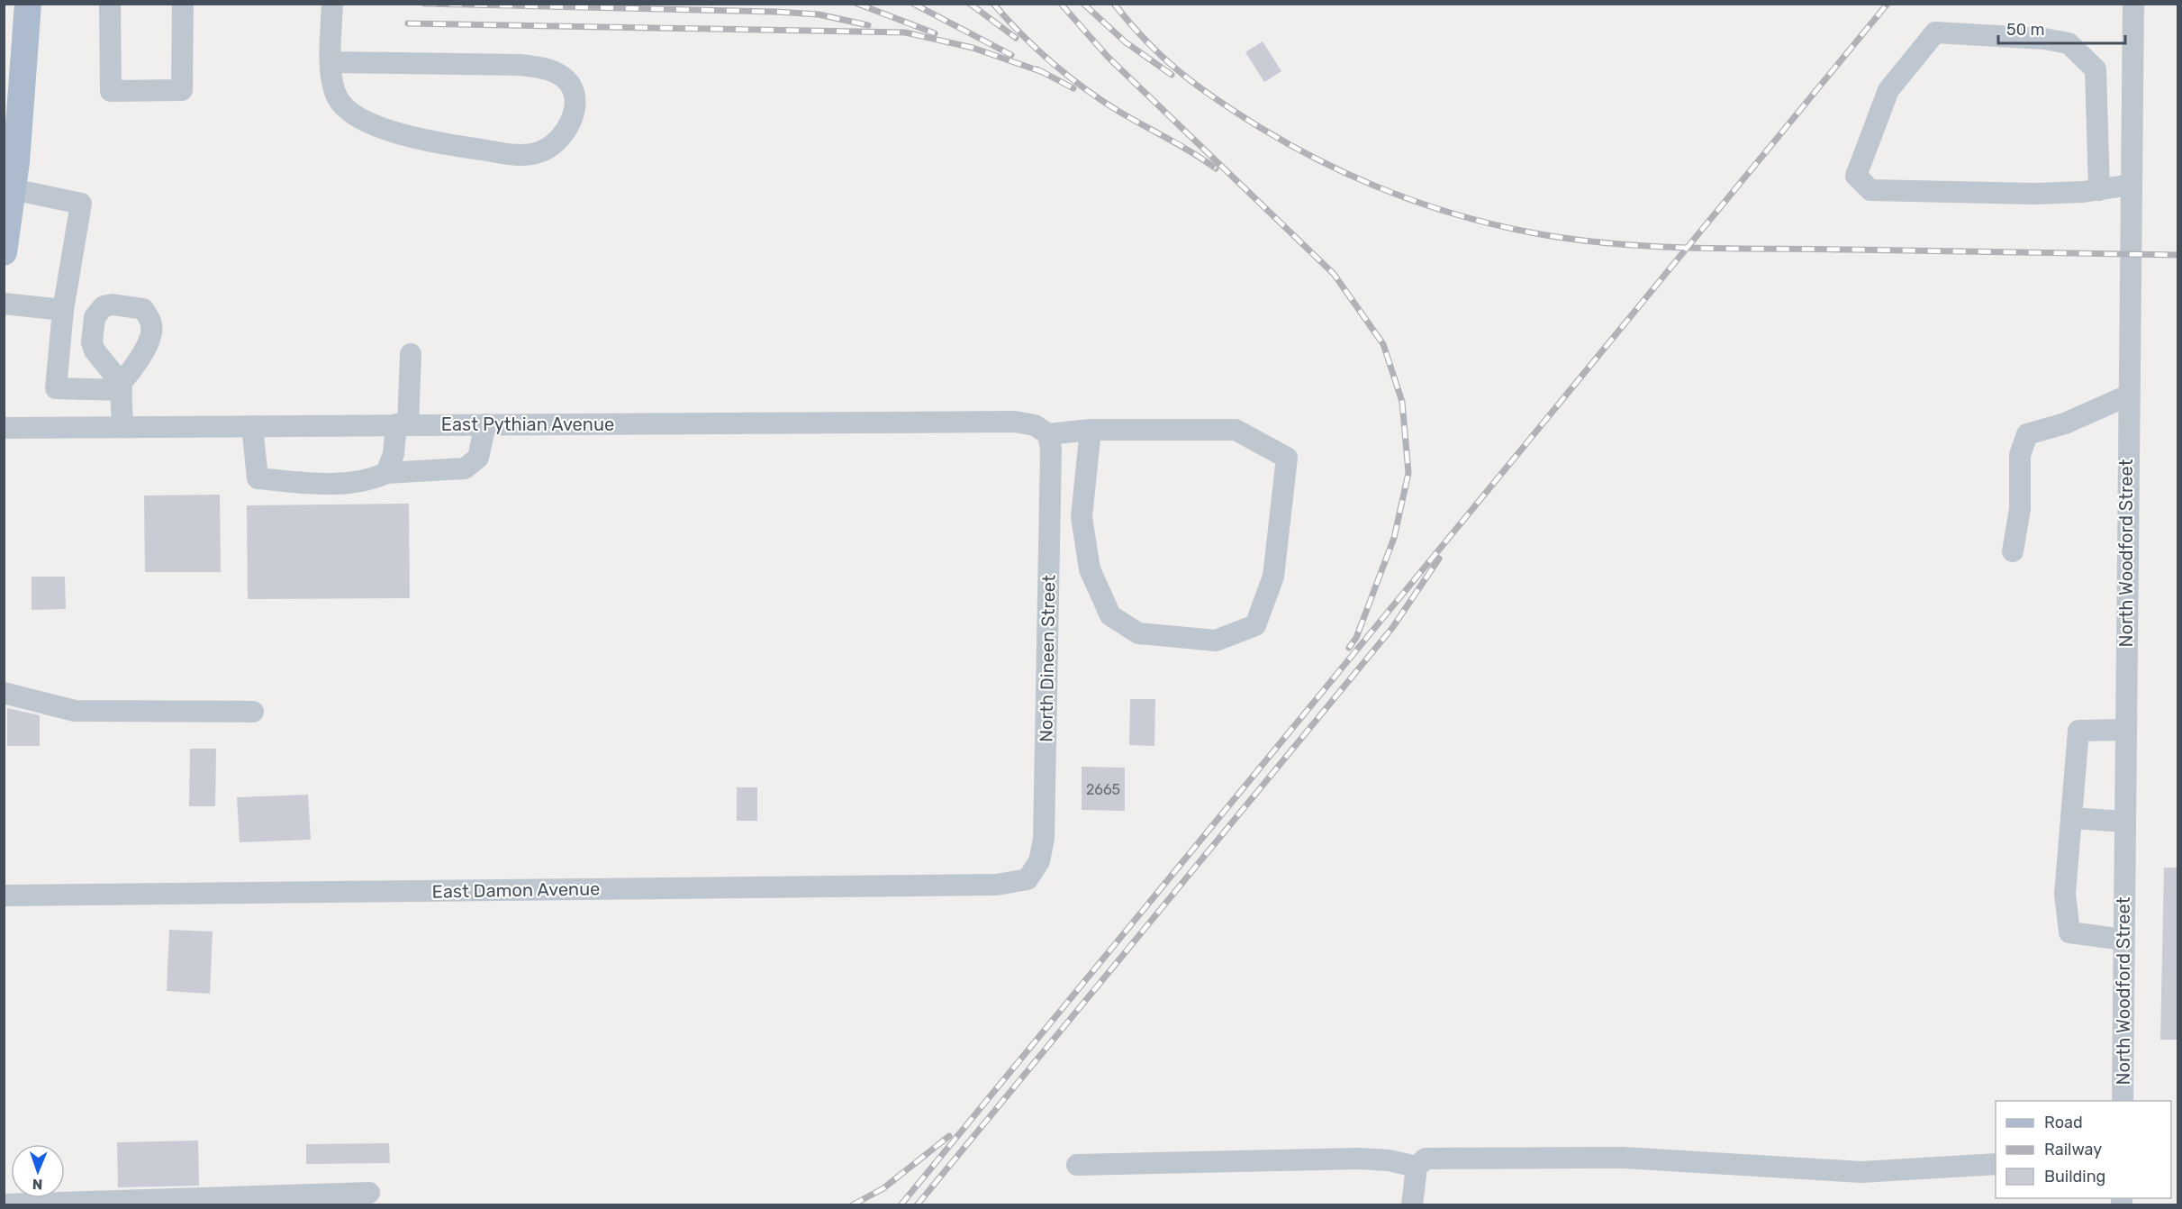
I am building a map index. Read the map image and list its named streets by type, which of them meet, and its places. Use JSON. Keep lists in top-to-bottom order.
{
  "streets": {
    "street": [
      "East Pythian Avenue",
      "North Woodford Street",
      "North Dineen Street",
      "East Damon Avenue"
    ]
  },
  "crossings": [
    ["East Pythian Avenue", "North Dineen Street"],
    ["North Dineen Street", "East Damon Avenue"]
  ],
  "house_numbers": ["2665"],
  "legend": ["Road", "Railway", "Building"],
  "scale_bar": "50 m",
  "north": "bottom"
}
